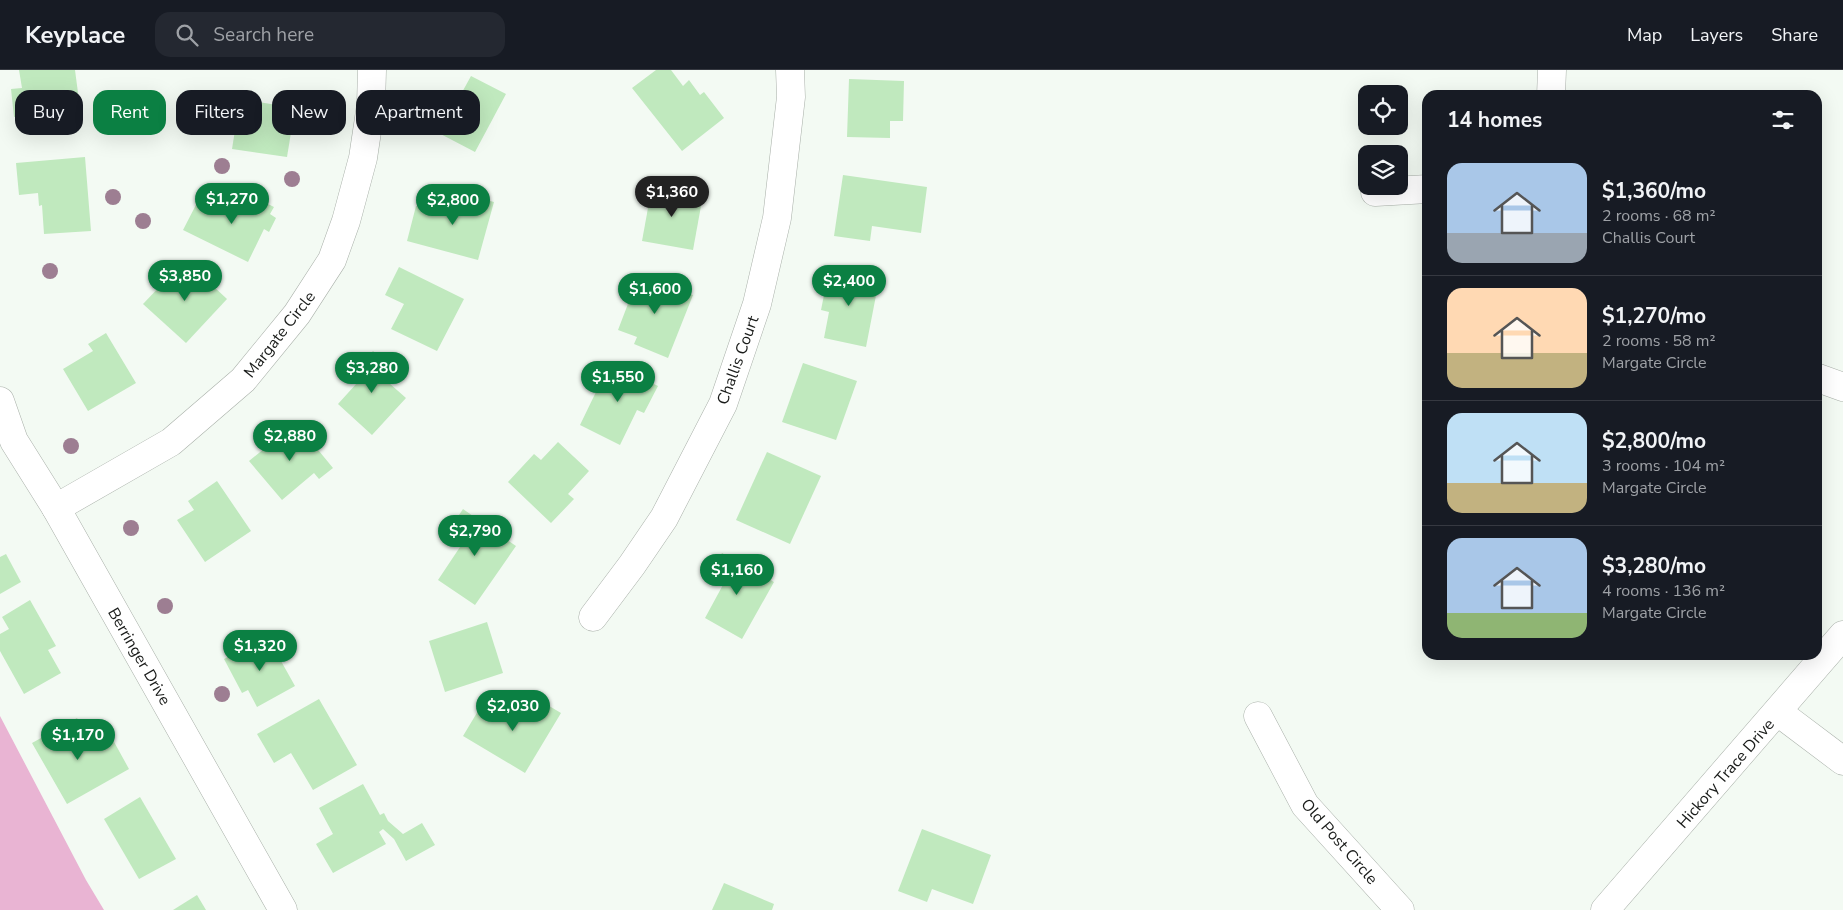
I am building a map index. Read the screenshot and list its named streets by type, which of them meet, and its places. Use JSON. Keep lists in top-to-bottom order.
{
  "streets": {
    "street": [
      "Margate Circle",
      "Challis Court",
      "Berringer Drive",
      "Hickory Trace Drive",
      "Old Post Circle"
    ]
  },
  "crossings": [
    ["Margate Circle", "Berringer Drive"]
  ],
  "page": {
    "header": "Keyplace",
    "search": "Search here",
    "nav": ["Map", "Layers", "Share"],
    "chip": [
      "Buy",
      "Rent",
      "Filters",
      "New",
      "Apartment"
    ],
    "heading": "14 homes",
    "list": [
      {
        "name": "$1,360/mo",
        "note": "2 rooms · 68 m² · Challis Court"
      },
      {
        "name": "$1,270/mo",
        "note": "2 rooms · 58 m² · Margate Circle"
      },
      {
        "name": "$2,800/mo",
        "note": "3 rooms · 104 m² · Margate Circle"
      },
      {
        "name": "$3,280/mo",
        "note": "4 rooms · 136 m² · Margate Circle"
      }
    ],
    "price": [
      "$1,360",
      "$1,270",
      "$2,800",
      "$3,850",
      "$2,400",
      "$1,600",
      "$3,280",
      "$1,550",
      "$2,880",
      "$2,790",
      "$1,160",
      "$1,320",
      "$2,030",
      "$1,170"
    ]
  }
}
